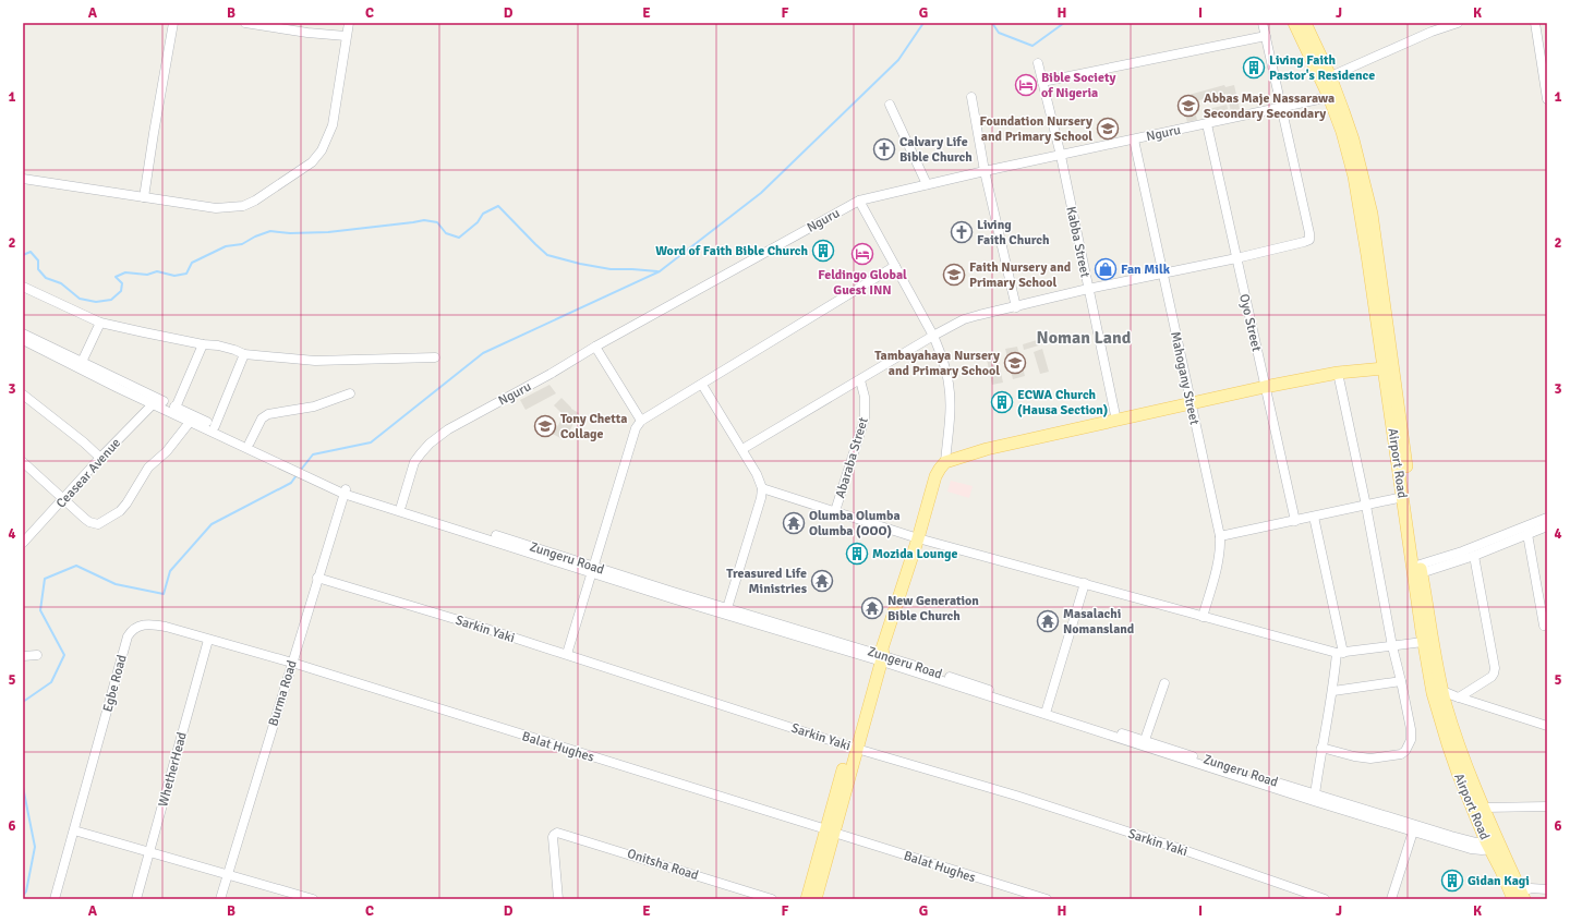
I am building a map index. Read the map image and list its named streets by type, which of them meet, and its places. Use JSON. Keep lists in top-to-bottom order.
{
  "streets": {
    "main road": ["Airport Road"],
    "street": [
      "Nguru",
      "Kabba Street",
      "Oyo Street",
      "Mahogany Street",
      "Abaraba Street",
      "Ceasear Avenue",
      "Zungeru Road",
      "Sarkin Yaki",
      "Egbe Road",
      "Burma Road",
      "Balat Hughes",
      "WhetherHead",
      "Onitsha Road"
    ]
  },
  "crossings": [
    ["Nguru", "Kabba Street"],
    ["Nguru", "Oyo Street"],
    ["Nguru", "Mahogany Street"],
    ["Nguru", "Airport Road"],
    ["Nguru", "Zungeru Road"],
    ["Airport Road", "Zungeru Road"],
    ["Zungeru Road", "Burma Road"],
    ["Sarkin Yaki", "Burma Road"],
    ["Egbe Road", "Burma Road"],
    ["Egbe Road", "Balat Hughes"],
    ["Egbe Road", "WhetherHead"],
    ["Burma Road", "Balat Hughes"]
  ],
  "districts": ["Noman Land"],
  "places": {
    "building": [
      "Living Faith Pastor's Residence",
      "Word of Faith Bible Church",
      "ECWA Church (Hausa Section)",
      "Mozida Lounge",
      "Gidan Kagi"
    ],
    "hotel": ["Bible Society of Nigeria", "Feldingo Global Guest INN"],
    "school or university": [
      "Abbas Maje Nassarawa Secondary Secondary",
      "Foundation Nursery and Primary School",
      "Faith Nursery and Primary School",
      "Tambayahaya Nursery and Primary School",
      "Tony Chetta Collage"
    ],
    "church": ["Calvary Life Bible Church", "Living Faith Church"],
    "shop": ["Fan Milk"],
    "temple": [
      "Olumba Olumba Olumba (OOO)",
      "Treasured Life Ministries",
      "New Generation Bible Church",
      "Masalachi Nomansland"
    ]
  },
  "grid": {
    "columns": [
      "A",
      "B",
      "C",
      "D",
      "E",
      "F",
      "G",
      "H",
      "I",
      "J",
      "K"
    ],
    "rows": [
      "1",
      "2",
      "3",
      "4",
      "5",
      "6"
    ]
  }
}
